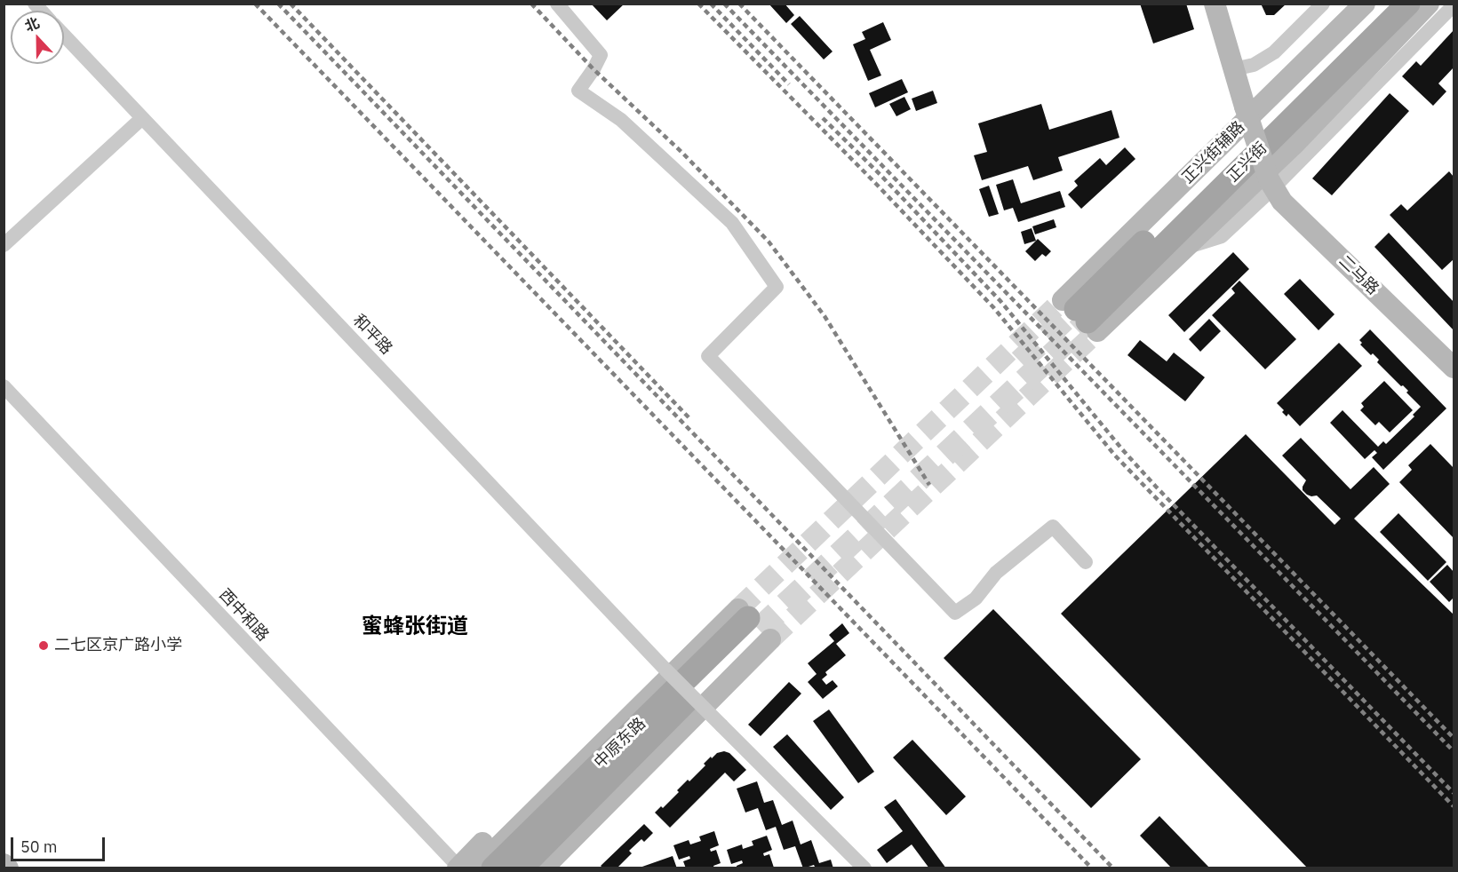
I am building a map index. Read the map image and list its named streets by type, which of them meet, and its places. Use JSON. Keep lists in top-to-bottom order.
{
  "streets": {
    "main road": ["正兴街", "中原东路"],
    "street": [
      "正兴街辅路",
      "二马路",
      "和平路",
      "西中和路"
    ]
  },
  "crossings": [
    ["正兴街辅路", "正兴街"]
  ],
  "districts": ["蜜蜂张街道"],
  "places": ["二七区京广路小学"],
  "scale_bar": "50 m",
  "north": "top"
}
